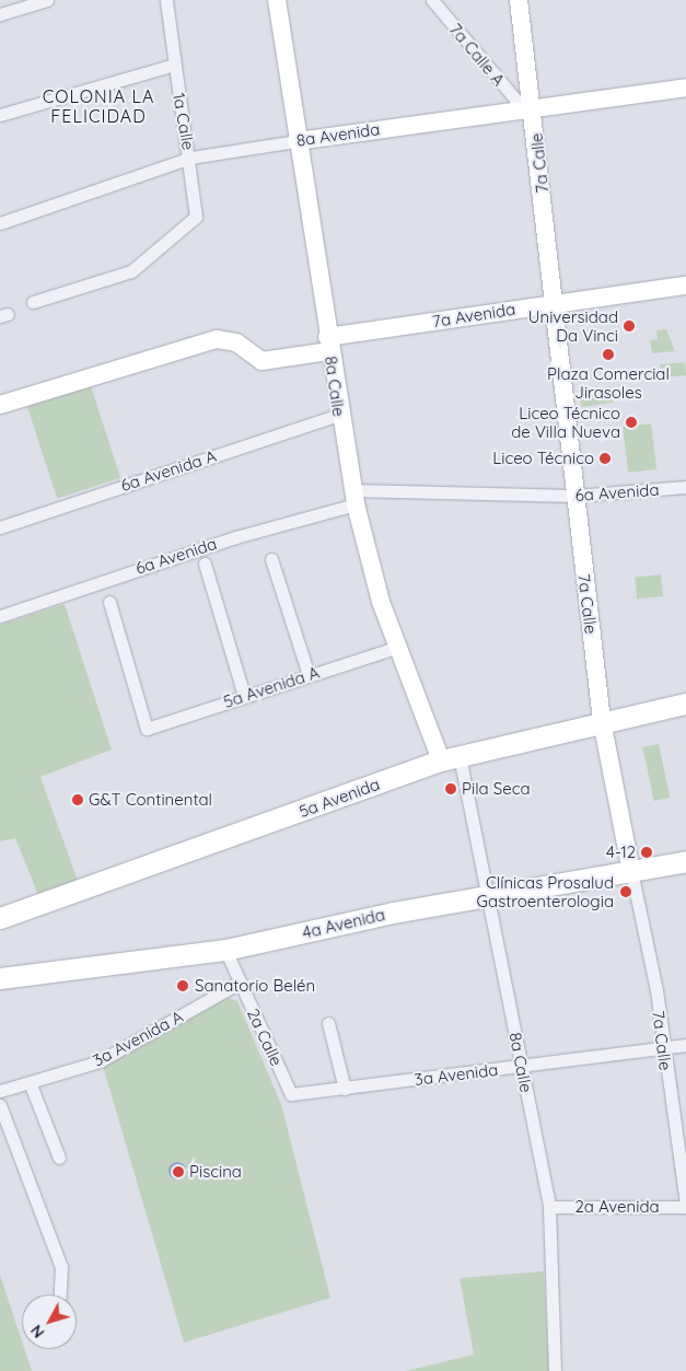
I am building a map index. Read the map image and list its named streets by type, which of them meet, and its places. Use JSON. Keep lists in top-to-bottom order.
{
  "streets": {
    "main road": [
      "8a Avenida",
      "7a Calle",
      "7a Avenida",
      "8a Calle",
      "5a Avenida",
      "4a Avenida"
    ],
    "street": [
      "7a Calle A",
      "1a Calle",
      "6a Avenida A",
      "6a Avenida",
      "5a Avenida A",
      "2a Calle",
      "3a Avenida A",
      "3a Avenida",
      "2a Avenida"
    ]
  },
  "crossings": [
    ["7a Calle A", "8a Avenida"],
    ["7a Calle A", "7a Calle"],
    ["1a Calle", "8a Avenida"],
    ["8a Avenida", "7a Calle"],
    ["8a Avenida", "8a Calle"],
    ["7a Calle", "7a Avenida"],
    ["7a Calle", "6a Avenida"],
    ["7a Calle", "5a Avenida"],
    ["7a Calle", "4a Avenida"],
    ["7a Calle", "3a Avenida"],
    ["7a Calle", "2a Avenida"],
    ["7a Avenida", "8a Calle"],
    ["8a Calle", "6a Avenida A"],
    ["8a Calle", "6a Avenida"],
    ["8a Calle", "5a Avenida A"],
    ["8a Calle", "5a Avenida"],
    ["8a Calle", "4a Avenida"],
    ["8a Calle", "3a Avenida"],
    ["8a Calle", "2a Avenida"],
    ["4a Avenida", "2a Calle"],
    ["2a Calle", "3a Avenida A"],
    ["2a Calle", "3a Avenida"]
  ],
  "districts": ["COLONIA LA FELICIDAD"],
  "places": [
    "Universidad Da Vinci",
    "Plaza Comercial Jirasoles",
    "Liceo Técnico de Villa Nueva",
    "Liceo Técnico",
    "Pila Seca",
    "G&T Continental",
    "4-12",
    "Clínicas Prosalud Gastroenterologia",
    "Sanatorio Belén",
    "Piscina"
  ],
  "north": "bottom left"
}
